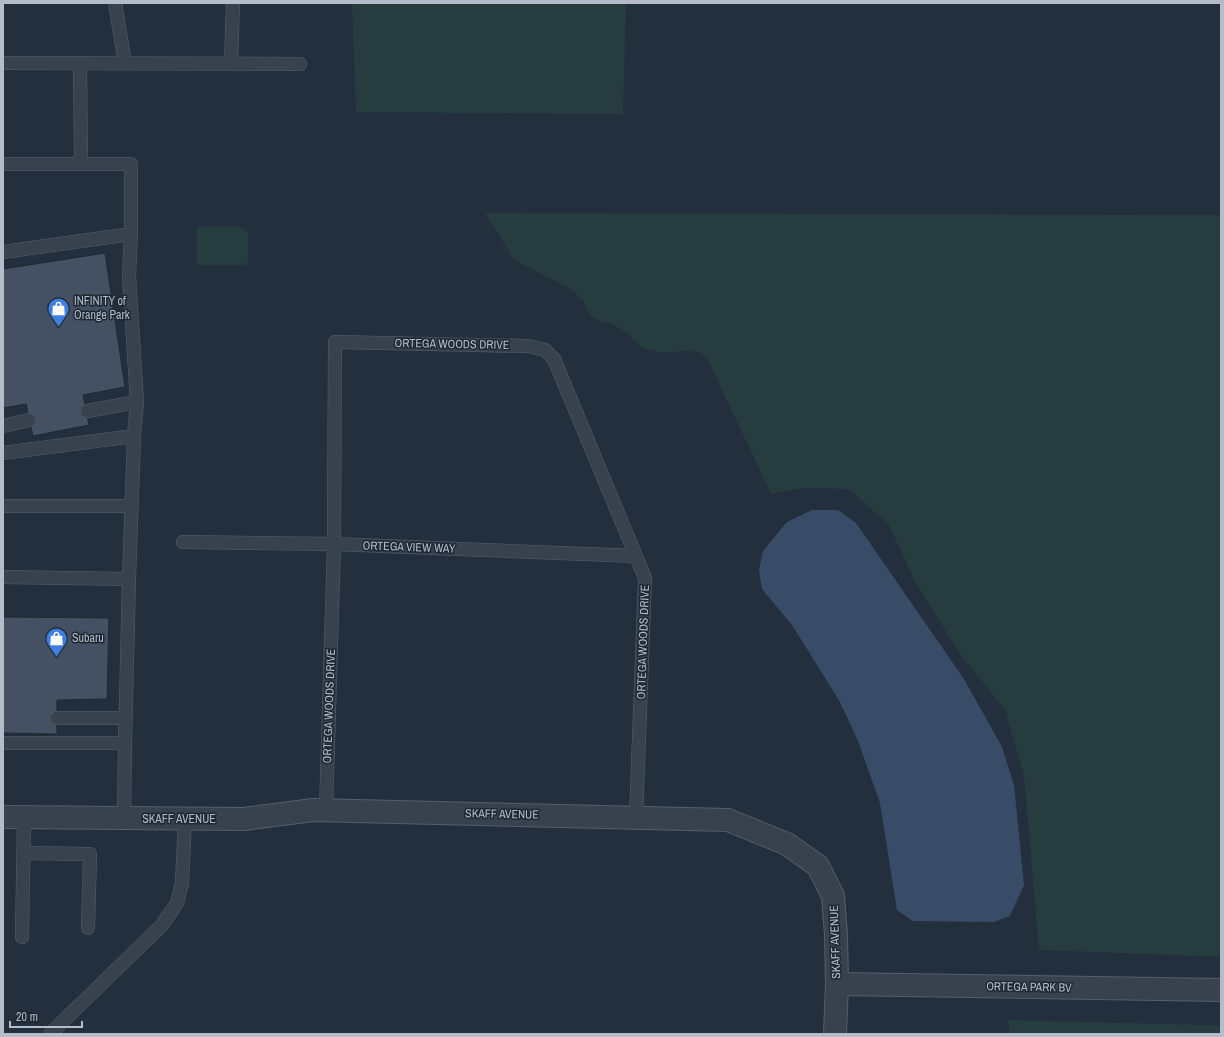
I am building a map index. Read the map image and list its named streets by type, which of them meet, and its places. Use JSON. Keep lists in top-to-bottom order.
{
  "streets": {
    "street": ["SKAFF AVENUE", "ORTEGA PARK BV"],
    "lane": ["ORTEGA WOODS DRIVE", "ORTEGA VIEW WAY"]
  },
  "crossings": [
    ["ORTEGA WOODS DRIVE", "ORTEGA VIEW WAY"],
    ["ORTEGA WOODS DRIVE", "SKAFF AVENUE"],
    ["SKAFF AVENUE", "ORTEGA PARK BV"]
  ],
  "places": {
    "shop": ["INFINITY of Orange Park", "Subaru"]
  },
  "scale_bar": "20 m"
}
